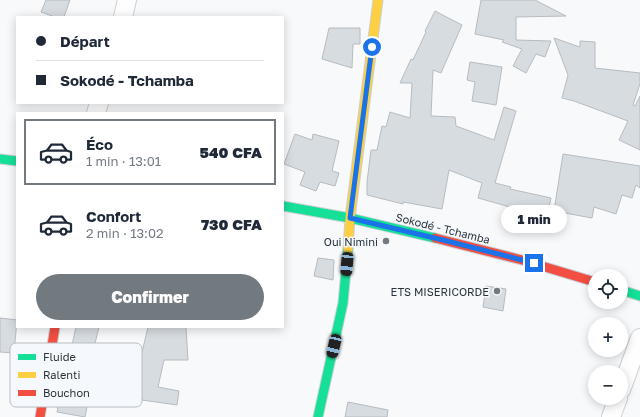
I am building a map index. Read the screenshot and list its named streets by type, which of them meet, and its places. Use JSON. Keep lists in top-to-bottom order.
{
  "streets": {
    "street": ["Sokodé - Tchamba"]
  },
  "places": ["Oui Nimini", "ETS MISERICORDE"],
  "legend": ["Fluide", "Ralenti", "Bouchon"],
  "page": {
    "banner": ["Départ", "Sokodé - Tchamba"],
    "list": [
      {
        "name": "Éco",
        "note": "1 min · 13:01",
        "value": "540 CFA"
      },
      {
        "name": "Confort",
        "note": "2 min · 13:02",
        "value": "730 CFA"
      }
    ],
    "bubble": "1 min",
    "buttons": "Confirmer",
    "map_buttons": ["+", "−"]
  }
}
